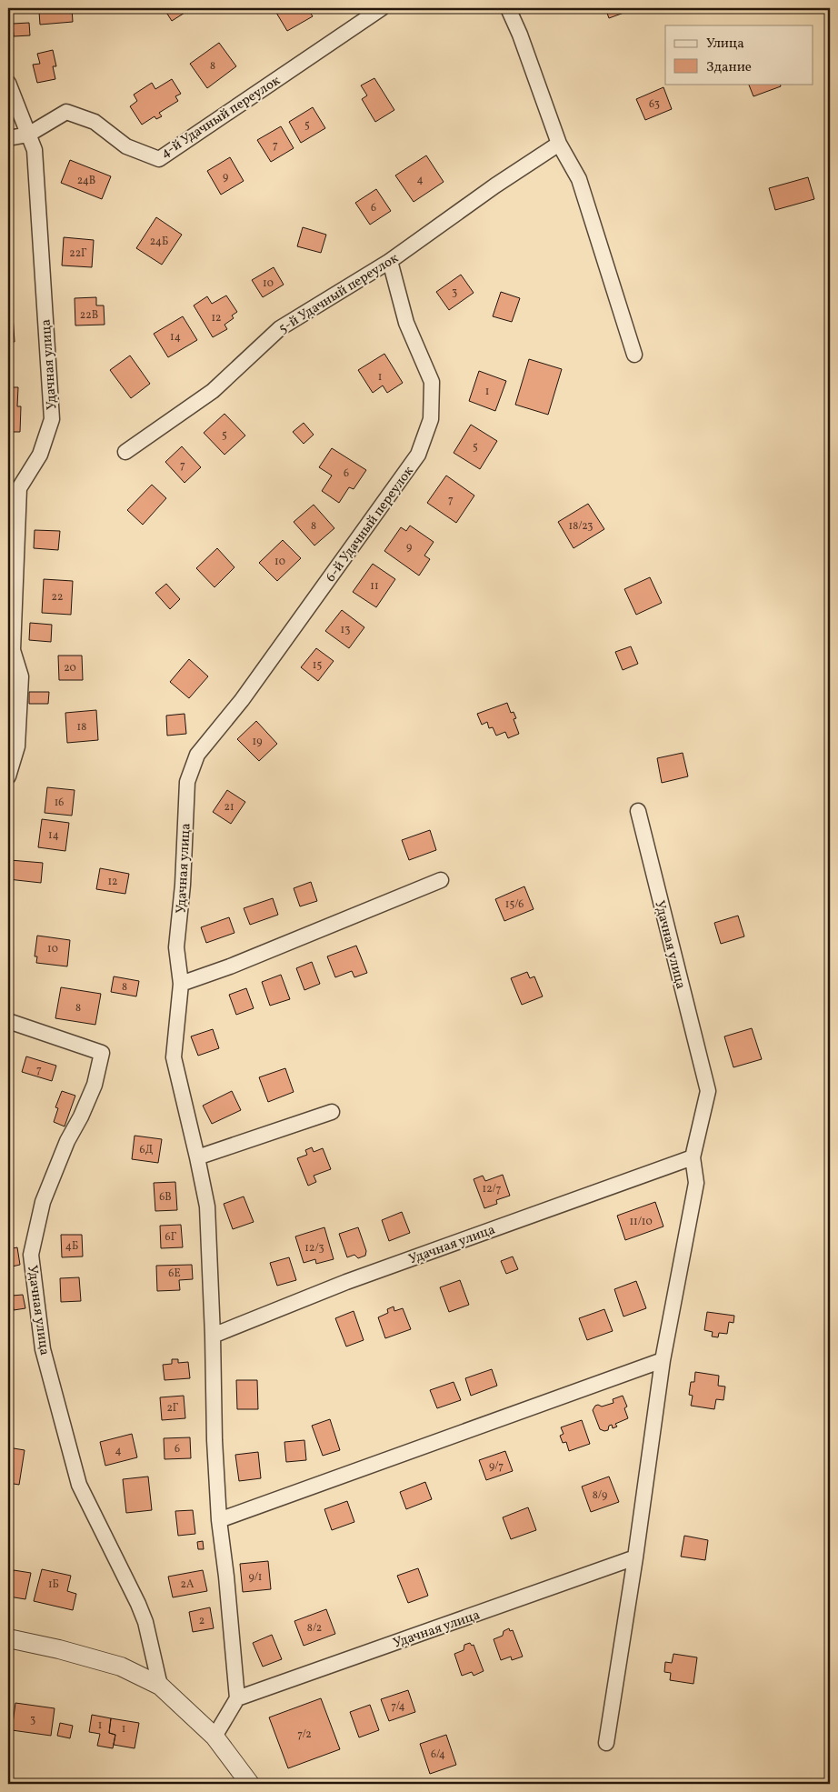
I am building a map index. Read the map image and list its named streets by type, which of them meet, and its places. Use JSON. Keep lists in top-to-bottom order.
{
  "streets": {
    "street": [
      "4-й Удачный переулок",
      "5-й Удачный переулок",
      "Удачная улица",
      "6-й Удачный переулок"
    ]
  },
  "crossings": [
    ["4-й Удачный переулок", "Удачная улица"],
    ["5-й Удачный переулок", "6-й Удачный переулок"],
    ["Удачная улица", "6-й Удачный переулок"]
  ],
  "house_numbers": [
    "8",
    "63",
    "5",
    "7",
    "9",
    "4",
    "24В",
    "6",
    "24Б",
    "22Г",
    "10",
    "3",
    "22В",
    "12",
    "14",
    "1",
    "1",
    "5",
    "5",
    "7",
    "6",
    "7",
    "8",
    "18/23",
    "9",
    "10",
    "11",
    "22",
    "13",
    "15",
    "20",
    "18",
    "19",
    "16",
    "21",
    "14",
    "12",
    "15/6",
    "10",
    "8",
    "8",
    "7",
    "6Д",
    "12/7",
    "6В",
    "11/10",
    "6Г",
    "4Б",
    "12/3",
    "6Е",
    "2Г",
    "6",
    "4",
    "9/7",
    "8/9",
    "9/1",
    "1Б",
    "2А",
    "2",
    "8/2",
    "7/4",
    "3",
    "1",
    "1",
    "7/2",
    "6/4"
  ],
  "legend": ["Улица", "Здание"]
}
